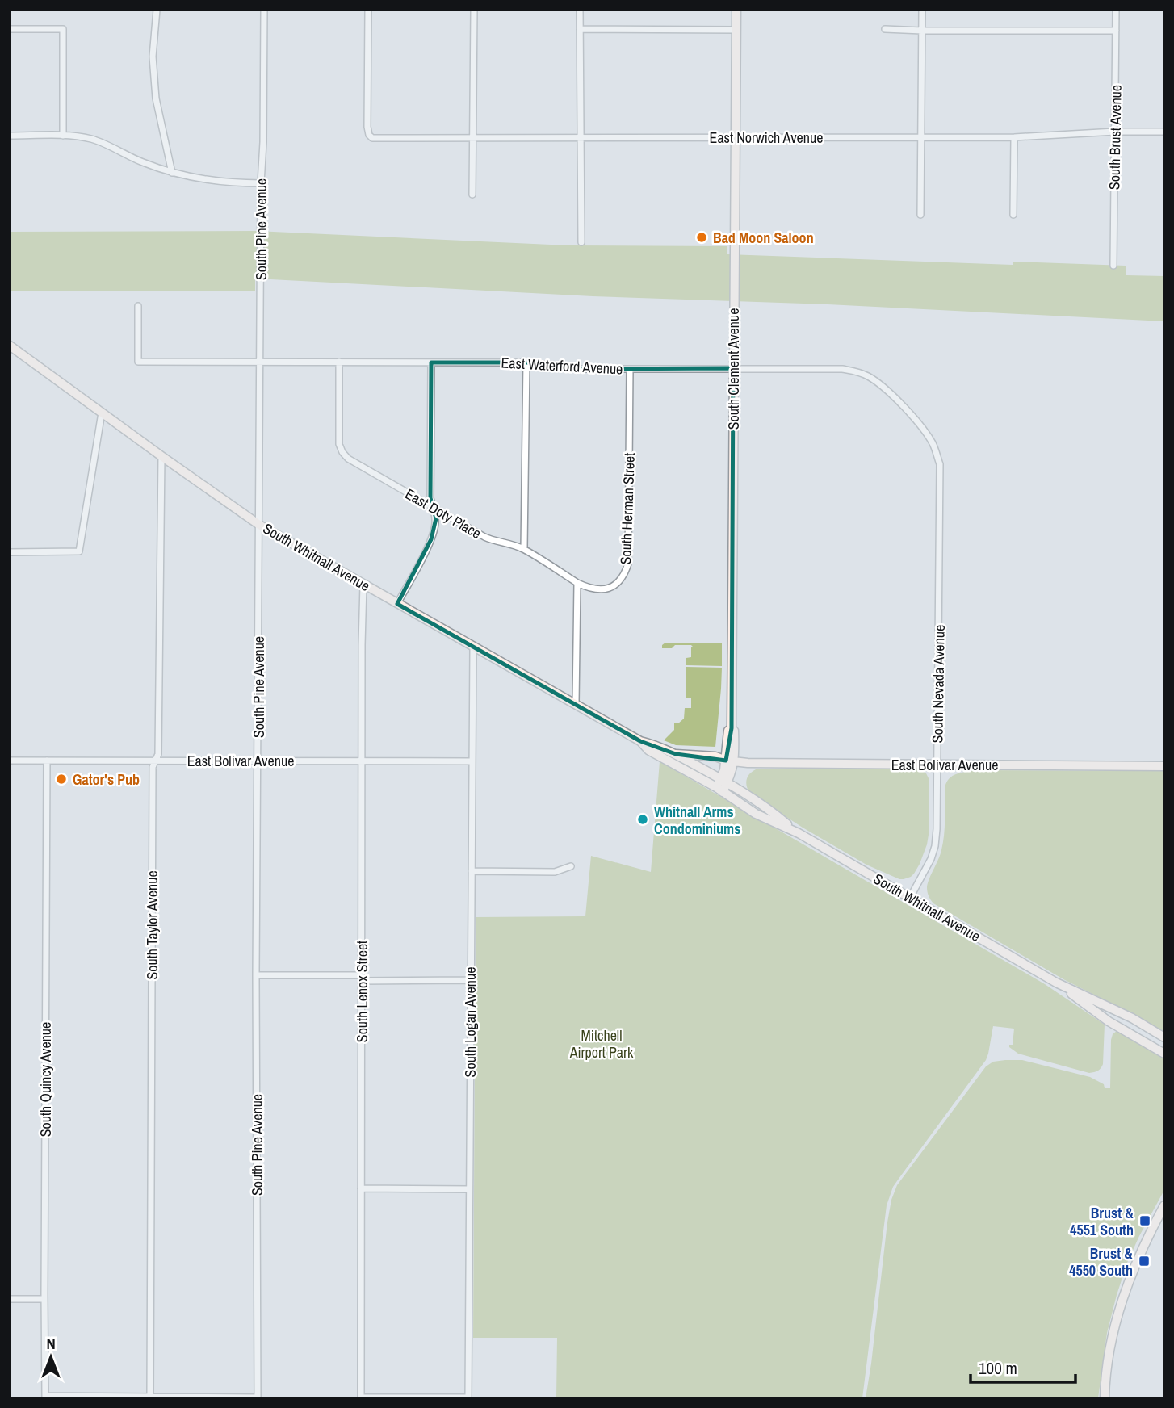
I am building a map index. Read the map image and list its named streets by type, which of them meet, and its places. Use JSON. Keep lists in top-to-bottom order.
{
  "streets": {
    "street": [
      "East Norwich Avenue",
      "South Brust Avenue",
      "South Pine Avenue",
      "East Waterford Avenue",
      "South Clement Avenue",
      "South Herman Street",
      "East Doty Place",
      "South Whitnall Avenue",
      "South Nevada Avenue",
      "East Bolivar Avenue",
      "South Taylor Avenue",
      "South Lenox Street",
      "South Logan Avenue",
      "South Quincy Avenue"
    ]
  },
  "crossings": [
    ["East Norwich Avenue", "South Brust Avenue"],
    ["East Norwich Avenue", "South Clement Avenue"],
    ["South Pine Avenue", "East Waterford Avenue"],
    ["South Pine Avenue", "South Whitnall Avenue"],
    ["South Pine Avenue", "East Bolivar Avenue"],
    ["East Waterford Avenue", "South Clement Avenue"],
    ["East Waterford Avenue", "South Herman Street"],
    ["East Waterford Avenue", "East Doty Place"],
    ["East Waterford Avenue", "South Nevada Avenue"],
    ["South Clement Avenue", "South Whitnall Avenue"],
    ["South Clement Avenue", "East Bolivar Avenue"],
    ["South Herman Street", "East Doty Place"],
    ["South Whitnall Avenue", "South Nevada Avenue"],
    ["South Whitnall Avenue", "East Bolivar Avenue"],
    ["South Whitnall Avenue", "South Taylor Avenue"],
    ["South Whitnall Avenue", "South Lenox Street"],
    ["South Whitnall Avenue", "South Logan Avenue"],
    ["South Nevada Avenue", "East Bolivar Avenue"],
    ["East Bolivar Avenue", "South Taylor Avenue"],
    ["East Bolivar Avenue", "South Lenox Street"],
    ["East Bolivar Avenue", "South Logan Avenue"],
    ["East Bolivar Avenue", "South Quincy Avenue"]
  ],
  "parks": ["Mitchell Airport Park"],
  "places": {
    "other": ["Bad Moon Saloon", "Gator's Pub", "Whitnall Arms Condominiums"],
    "transit": ["Brust & 4551 South", "Brust & 4550 South"]
  },
  "scale_bar": "100 m",
  "north": "top"
}
